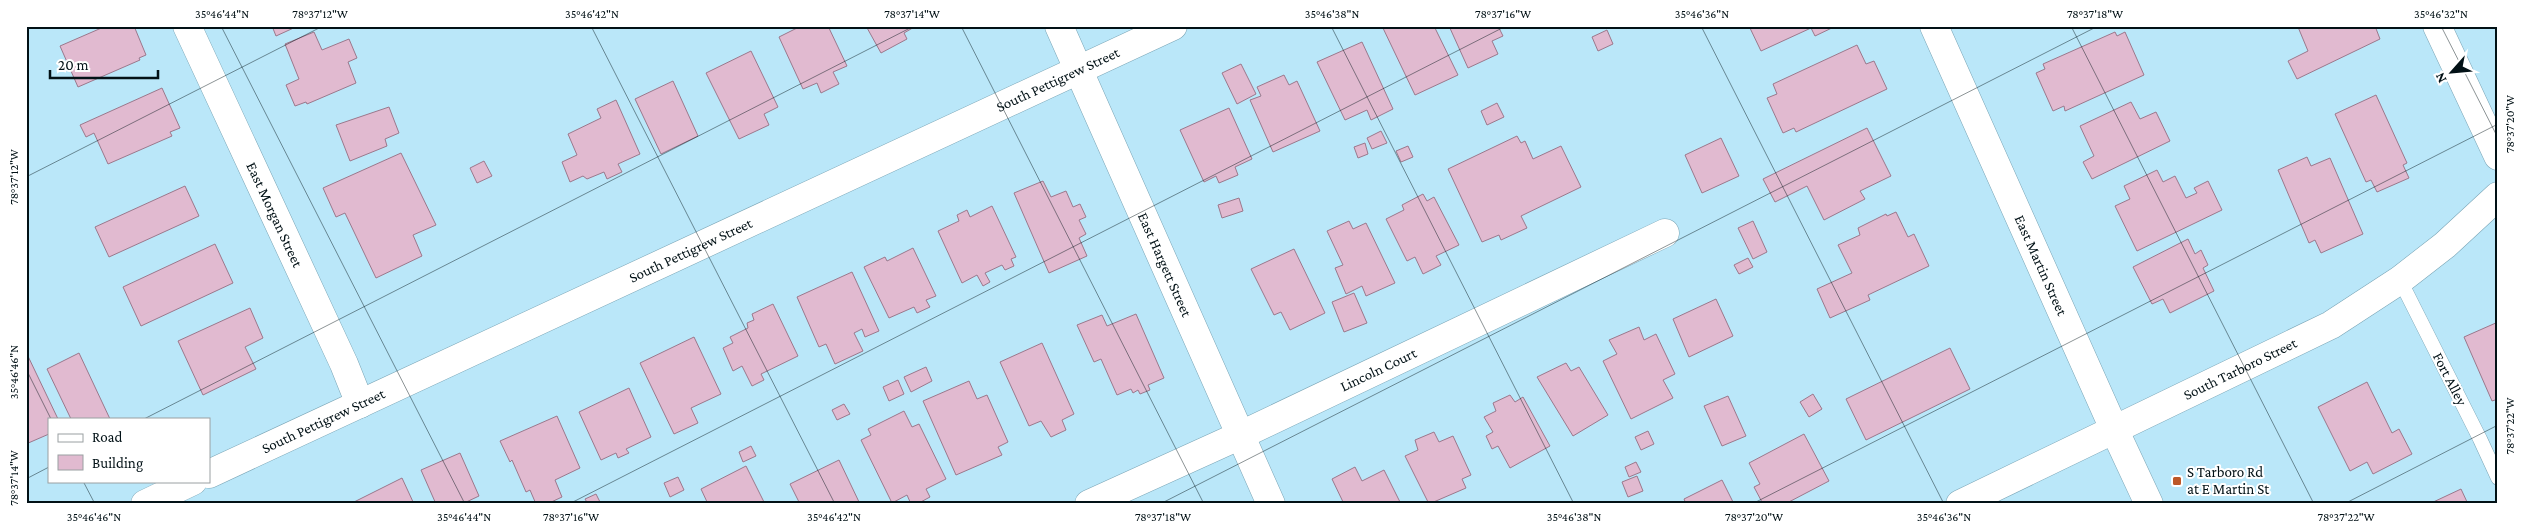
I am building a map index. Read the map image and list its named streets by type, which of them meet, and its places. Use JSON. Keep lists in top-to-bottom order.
{
  "streets": {
    "street": [
      "South Pettigrew Street",
      "East Morgan Street",
      "East Hargett Street",
      "East Martin Street",
      "South Tarboro Street",
      "Lincoln Court"
    ],
    "lane": ["Fort Alley"]
  },
  "crossings": [
    ["South Pettigrew Street", "East Morgan Street"],
    ["South Pettigrew Street", "East Hargett Street"],
    ["East Hargett Street", "Lincoln Court"],
    ["East Martin Street", "South Tarboro Street"],
    ["South Tarboro Street", "Fort Alley"]
  ],
  "places": {
    "transit": ["S Tarboro Rd at E Martin St"]
  },
  "legend": ["Road", "Building"],
  "scale_bar": "20 m",
  "north": "bottom left",
  "coordinates": [
    "35°46'44\"N",
    "78°37'12\"W",
    "35°46'42\"N",
    "78°37'14\"W",
    "35°46'38\"N",
    "78°37'16\"W",
    "35°46'36\"N",
    "78°37'18\"W",
    "35°46'32\"N",
    "78°37'20\"W",
    "35°46'46\"N",
    "78°37'22\"W"
  ]
}
